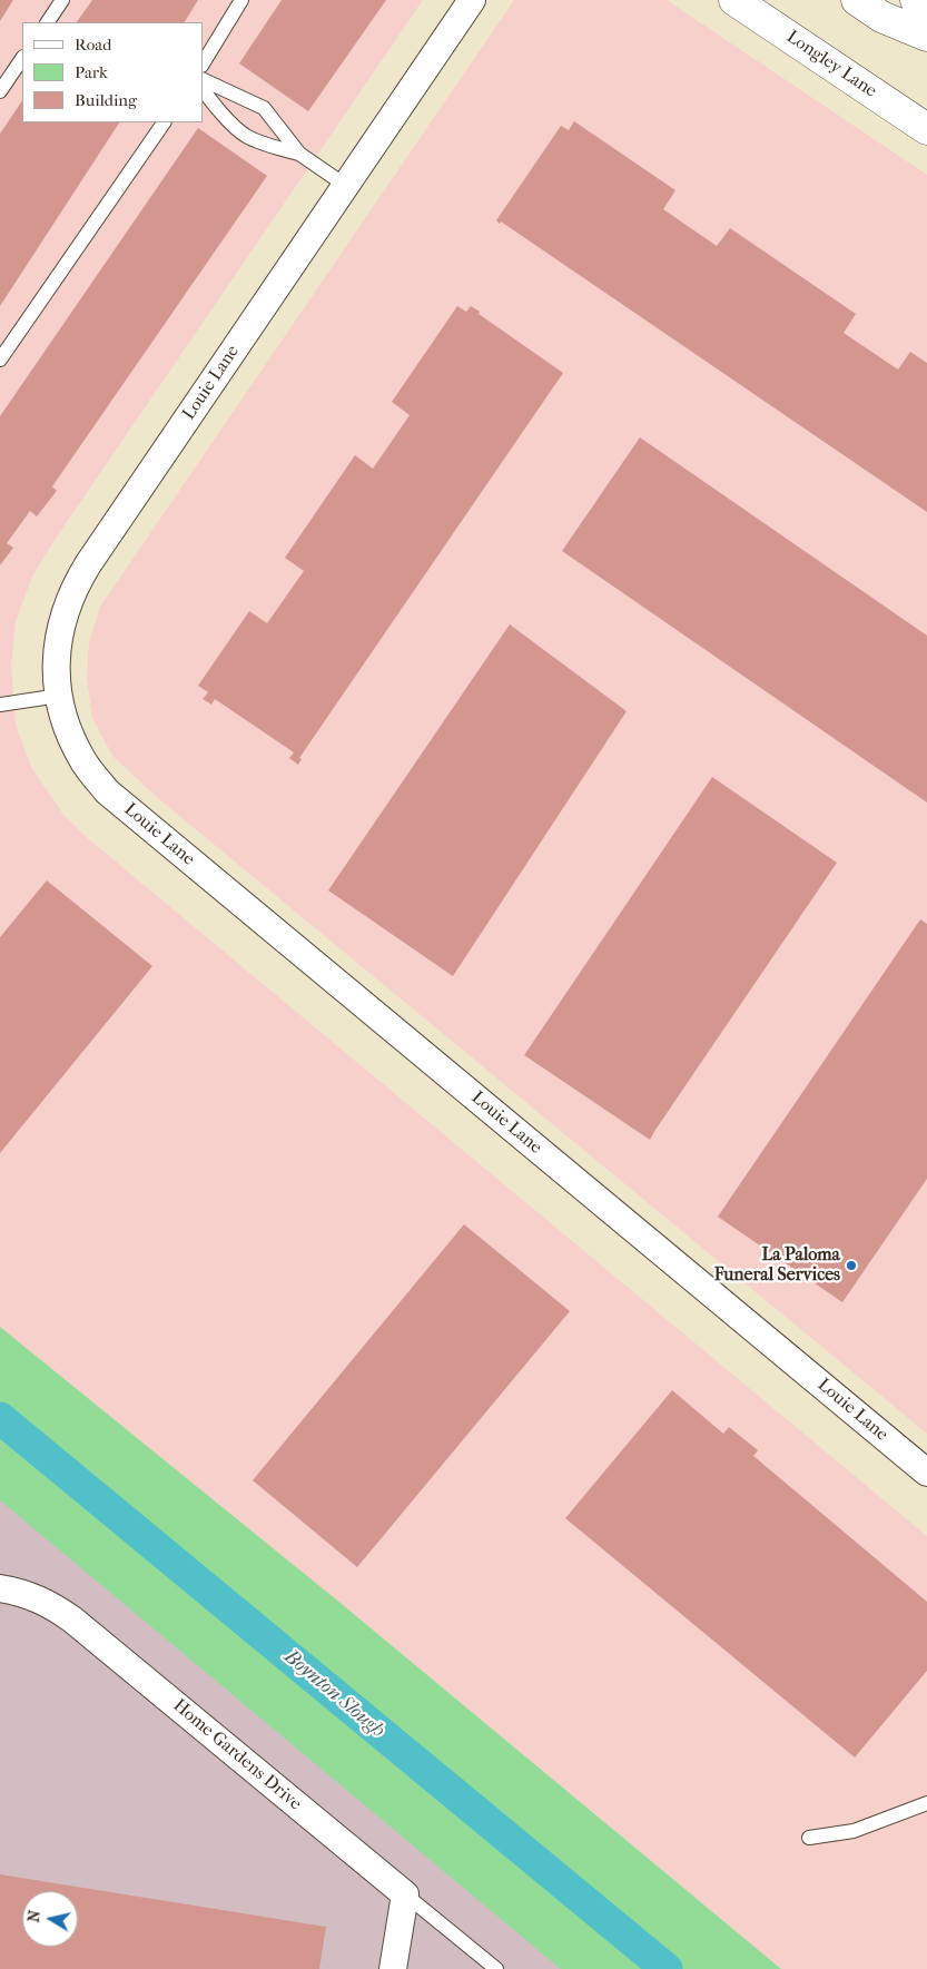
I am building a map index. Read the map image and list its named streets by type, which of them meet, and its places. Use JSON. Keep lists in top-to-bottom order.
{
  "streets": {
    "main road": ["Longley Lane"],
    "street": ["Louie Lane", "Home Gardens Drive"]
  },
  "water": ["Boynton Slough"],
  "places": ["La Paloma Funeral Services"],
  "legend": ["Road", "Park", "Building"],
  "north": "left"
}
